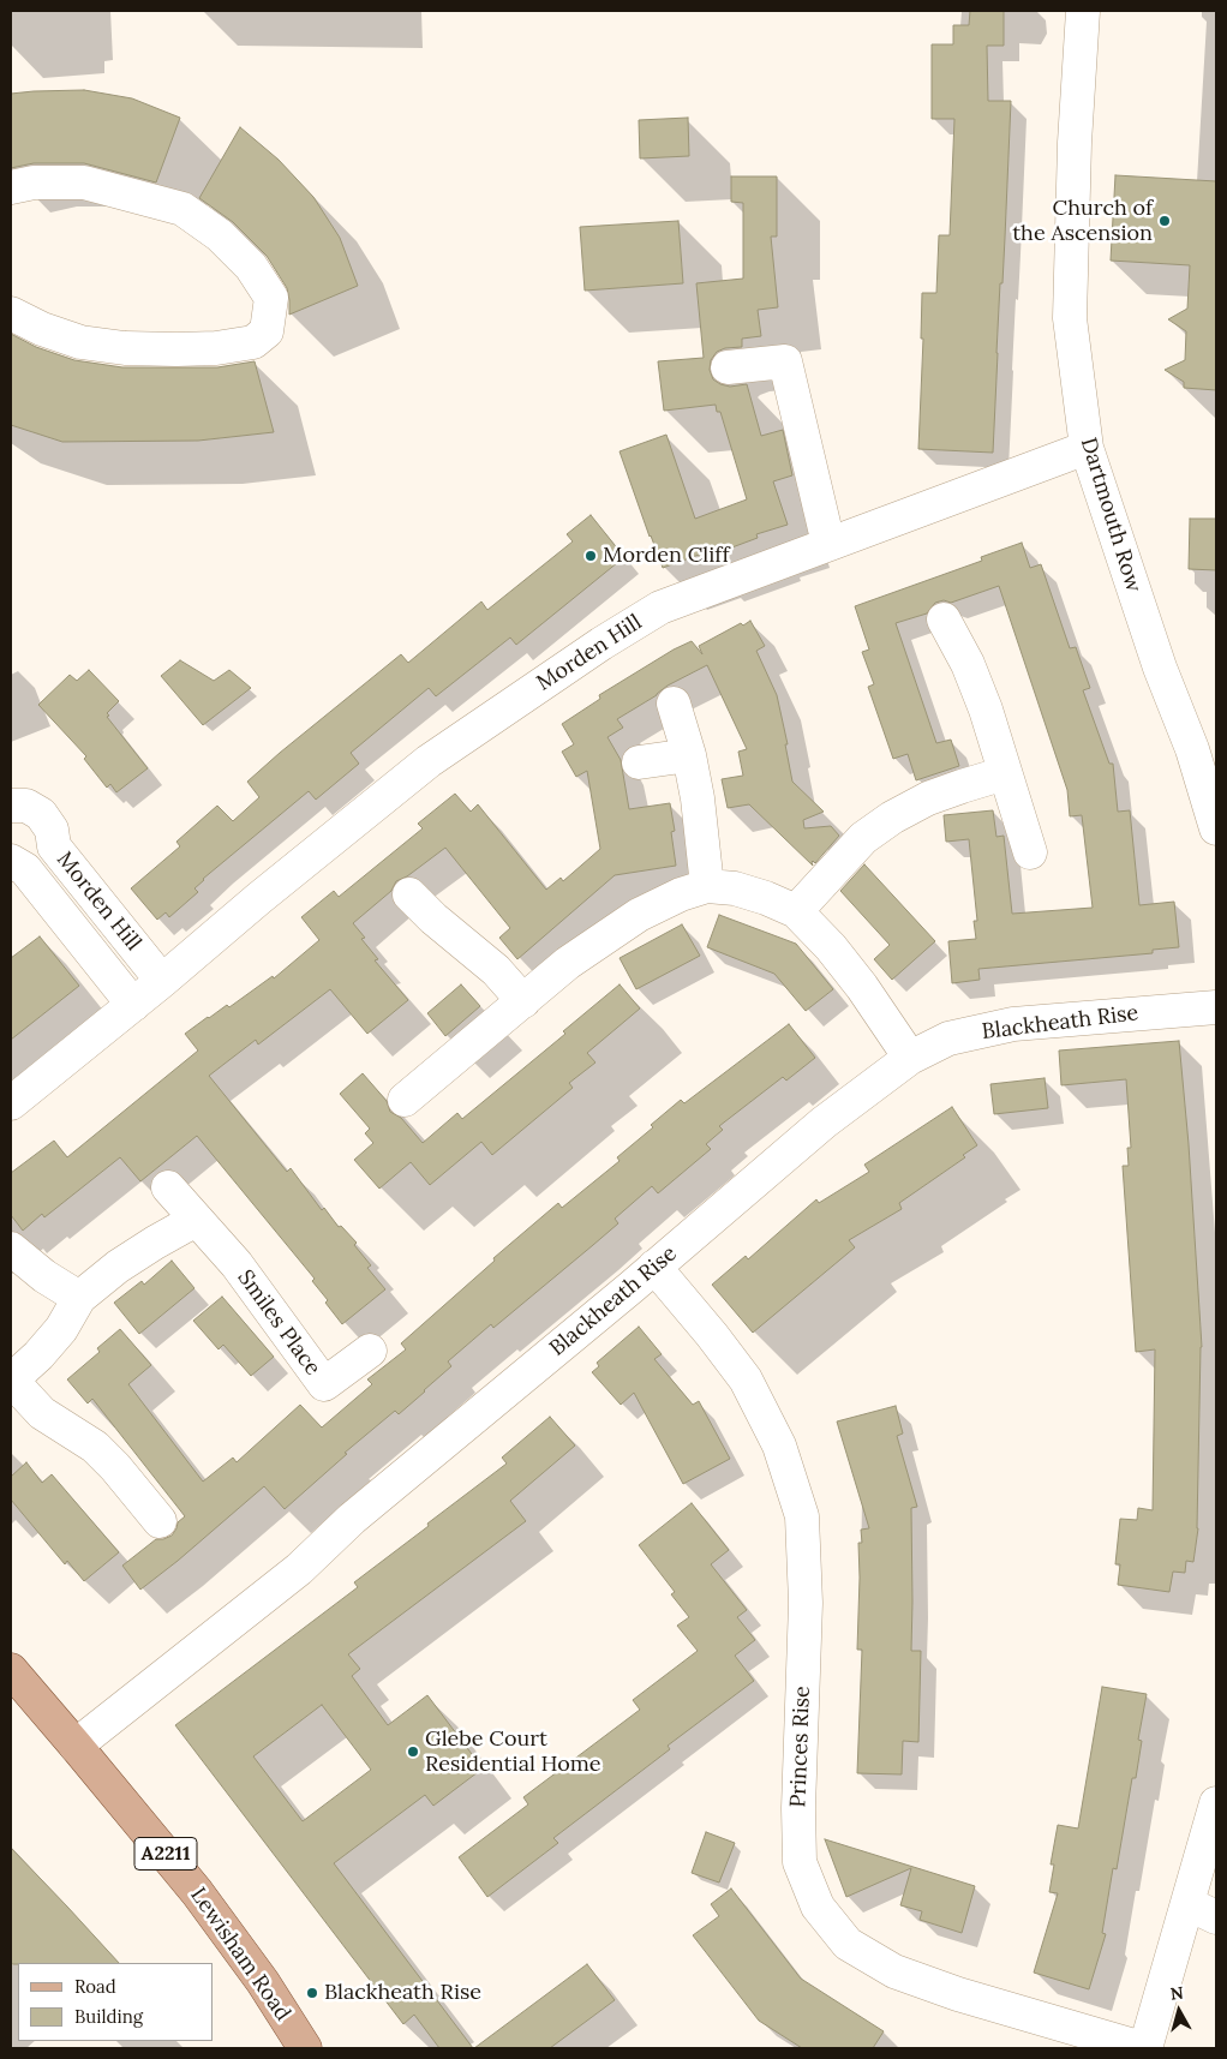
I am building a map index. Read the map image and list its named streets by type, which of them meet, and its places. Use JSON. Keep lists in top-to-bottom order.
{
  "streets": {
    "main road": ["A2211", "Lewisham Road"],
    "street": [
      "Dartmouth Row",
      "Morden Hill",
      "Blackheath Rise",
      "Smiles Place",
      "Princes Rise"
    ]
  },
  "crossings": [
    ["Dartmouth Row", "Morden Hill"],
    ["Blackheath Rise", "Princes Rise"],
    ["Blackheath Rise", "Lewisham Road"]
  ],
  "places": [
    "Church of the Ascension",
    "Morden Cliff",
    "Glebe Court Residential Home",
    "Blackheath Rise"
  ],
  "legend": ["Road", "Building"],
  "north": "top"
}
